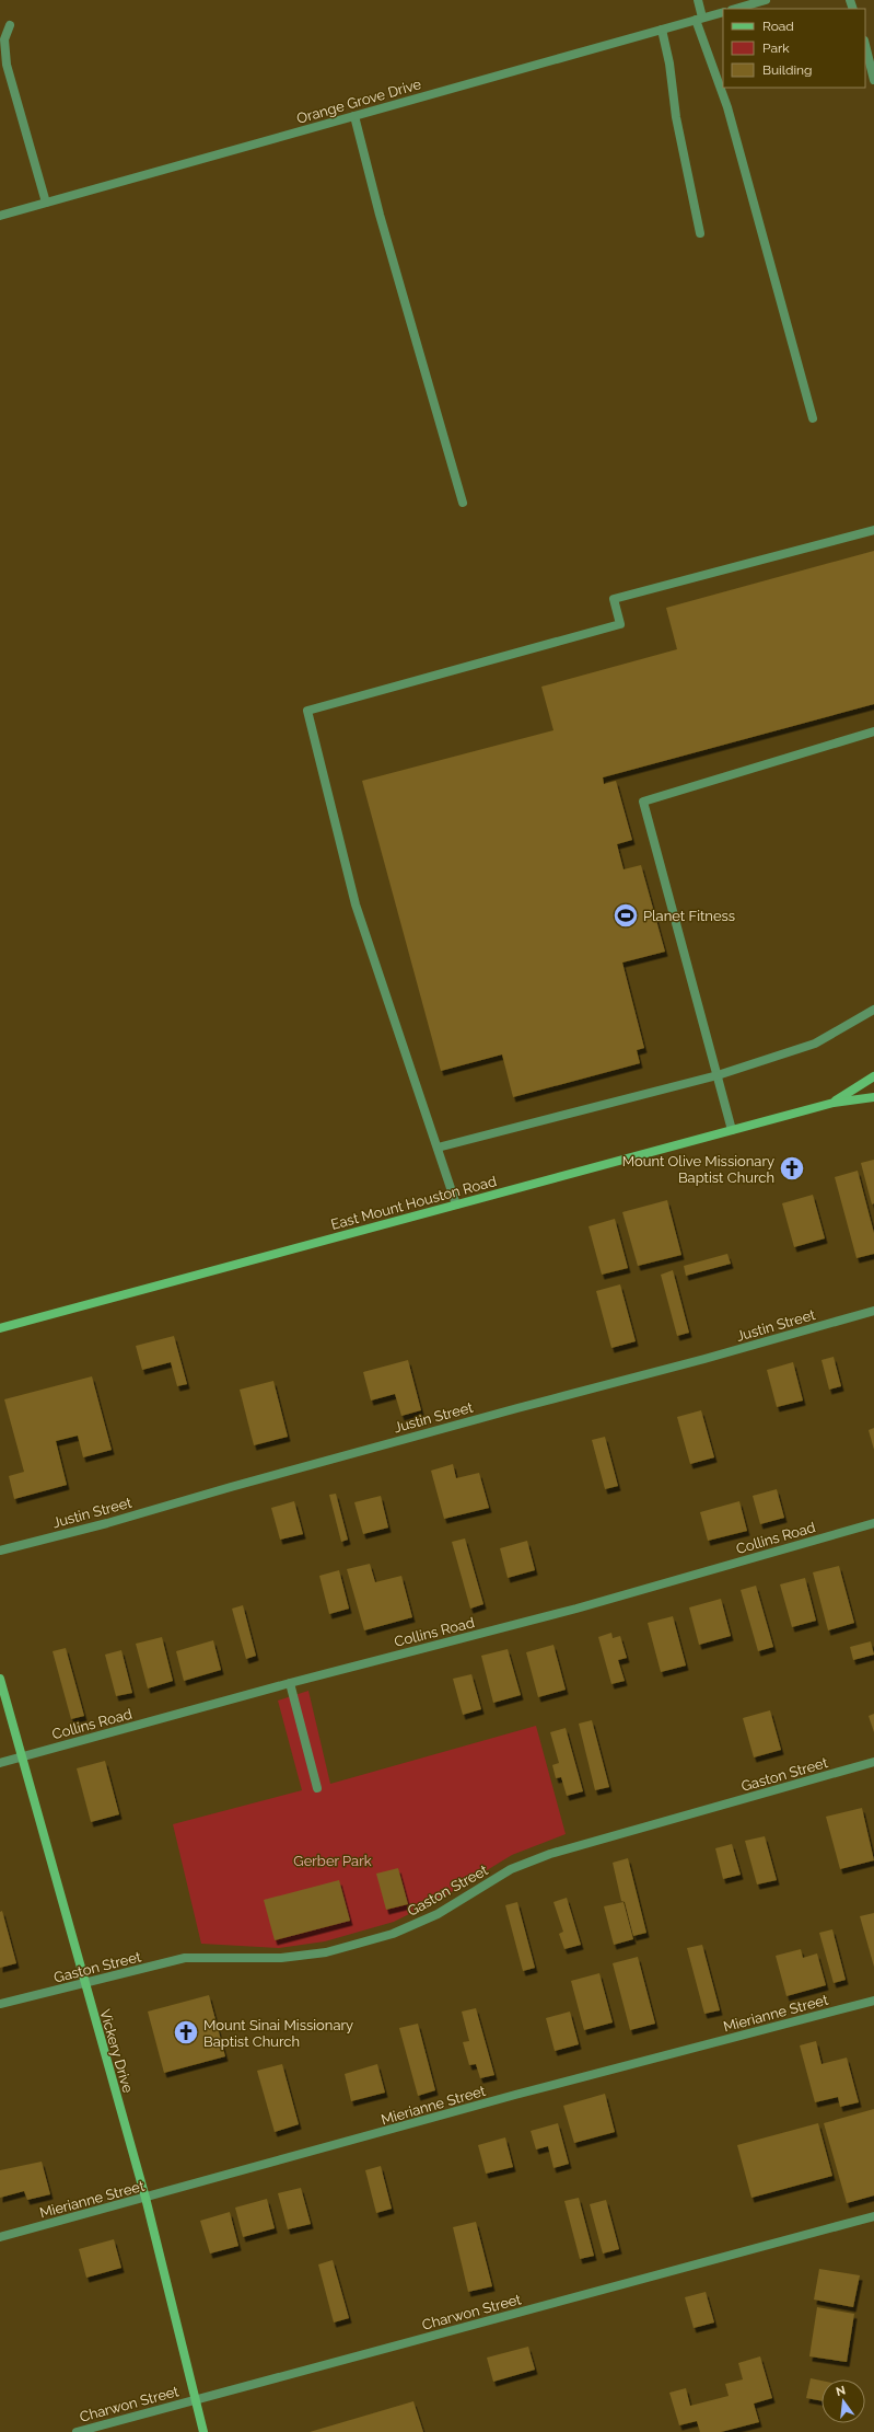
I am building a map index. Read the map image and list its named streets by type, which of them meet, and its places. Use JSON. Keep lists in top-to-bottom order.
{
  "streets": {
    "street": [
      "Orange Grove Drive",
      "East Mount Houston Road",
      "Justin Street",
      "Collins Road",
      "Gaston Street",
      "Mierianne Street",
      "Vickery Drive",
      "Charwon Street"
    ]
  },
  "crossings": [
    ["Collins Road", "Vickery Drive"],
    ["Gaston Street", "Vickery Drive"],
    ["Mierianne Street", "Vickery Drive"],
    ["Vickery Drive", "Charwon Street"]
  ],
  "parks": ["Gerber Park"],
  "places": {
    "sports": ["Planet Fitness"],
    "church": ["Mount Olive Missionary Baptist Church", "Mount Sinai Missionary Baptist Church"]
  },
  "legend": ["Road", "Park", "Building"],
  "north": "top"
}
